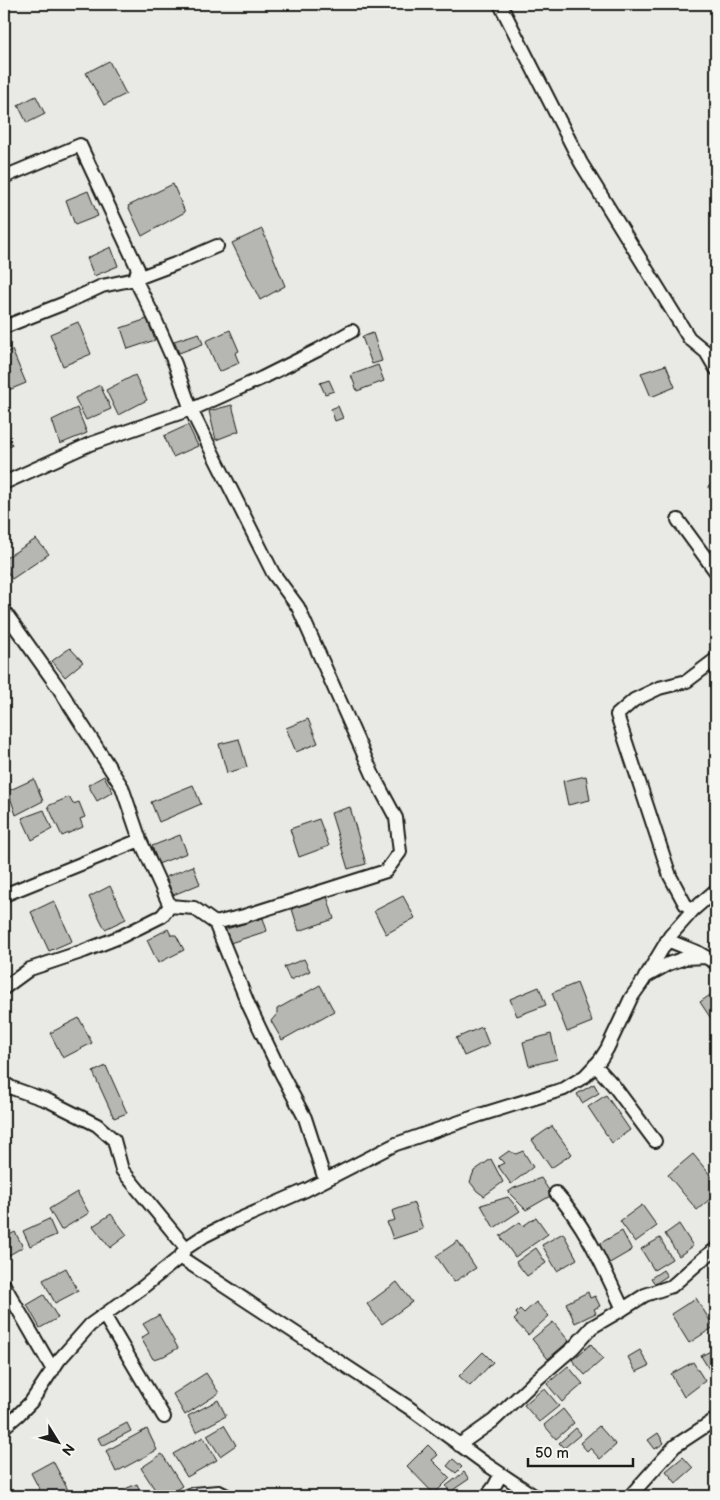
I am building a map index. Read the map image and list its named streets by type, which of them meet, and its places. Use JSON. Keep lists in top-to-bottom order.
{
  "scale_bar": "50 m",
  "north": "bottom right"
}
